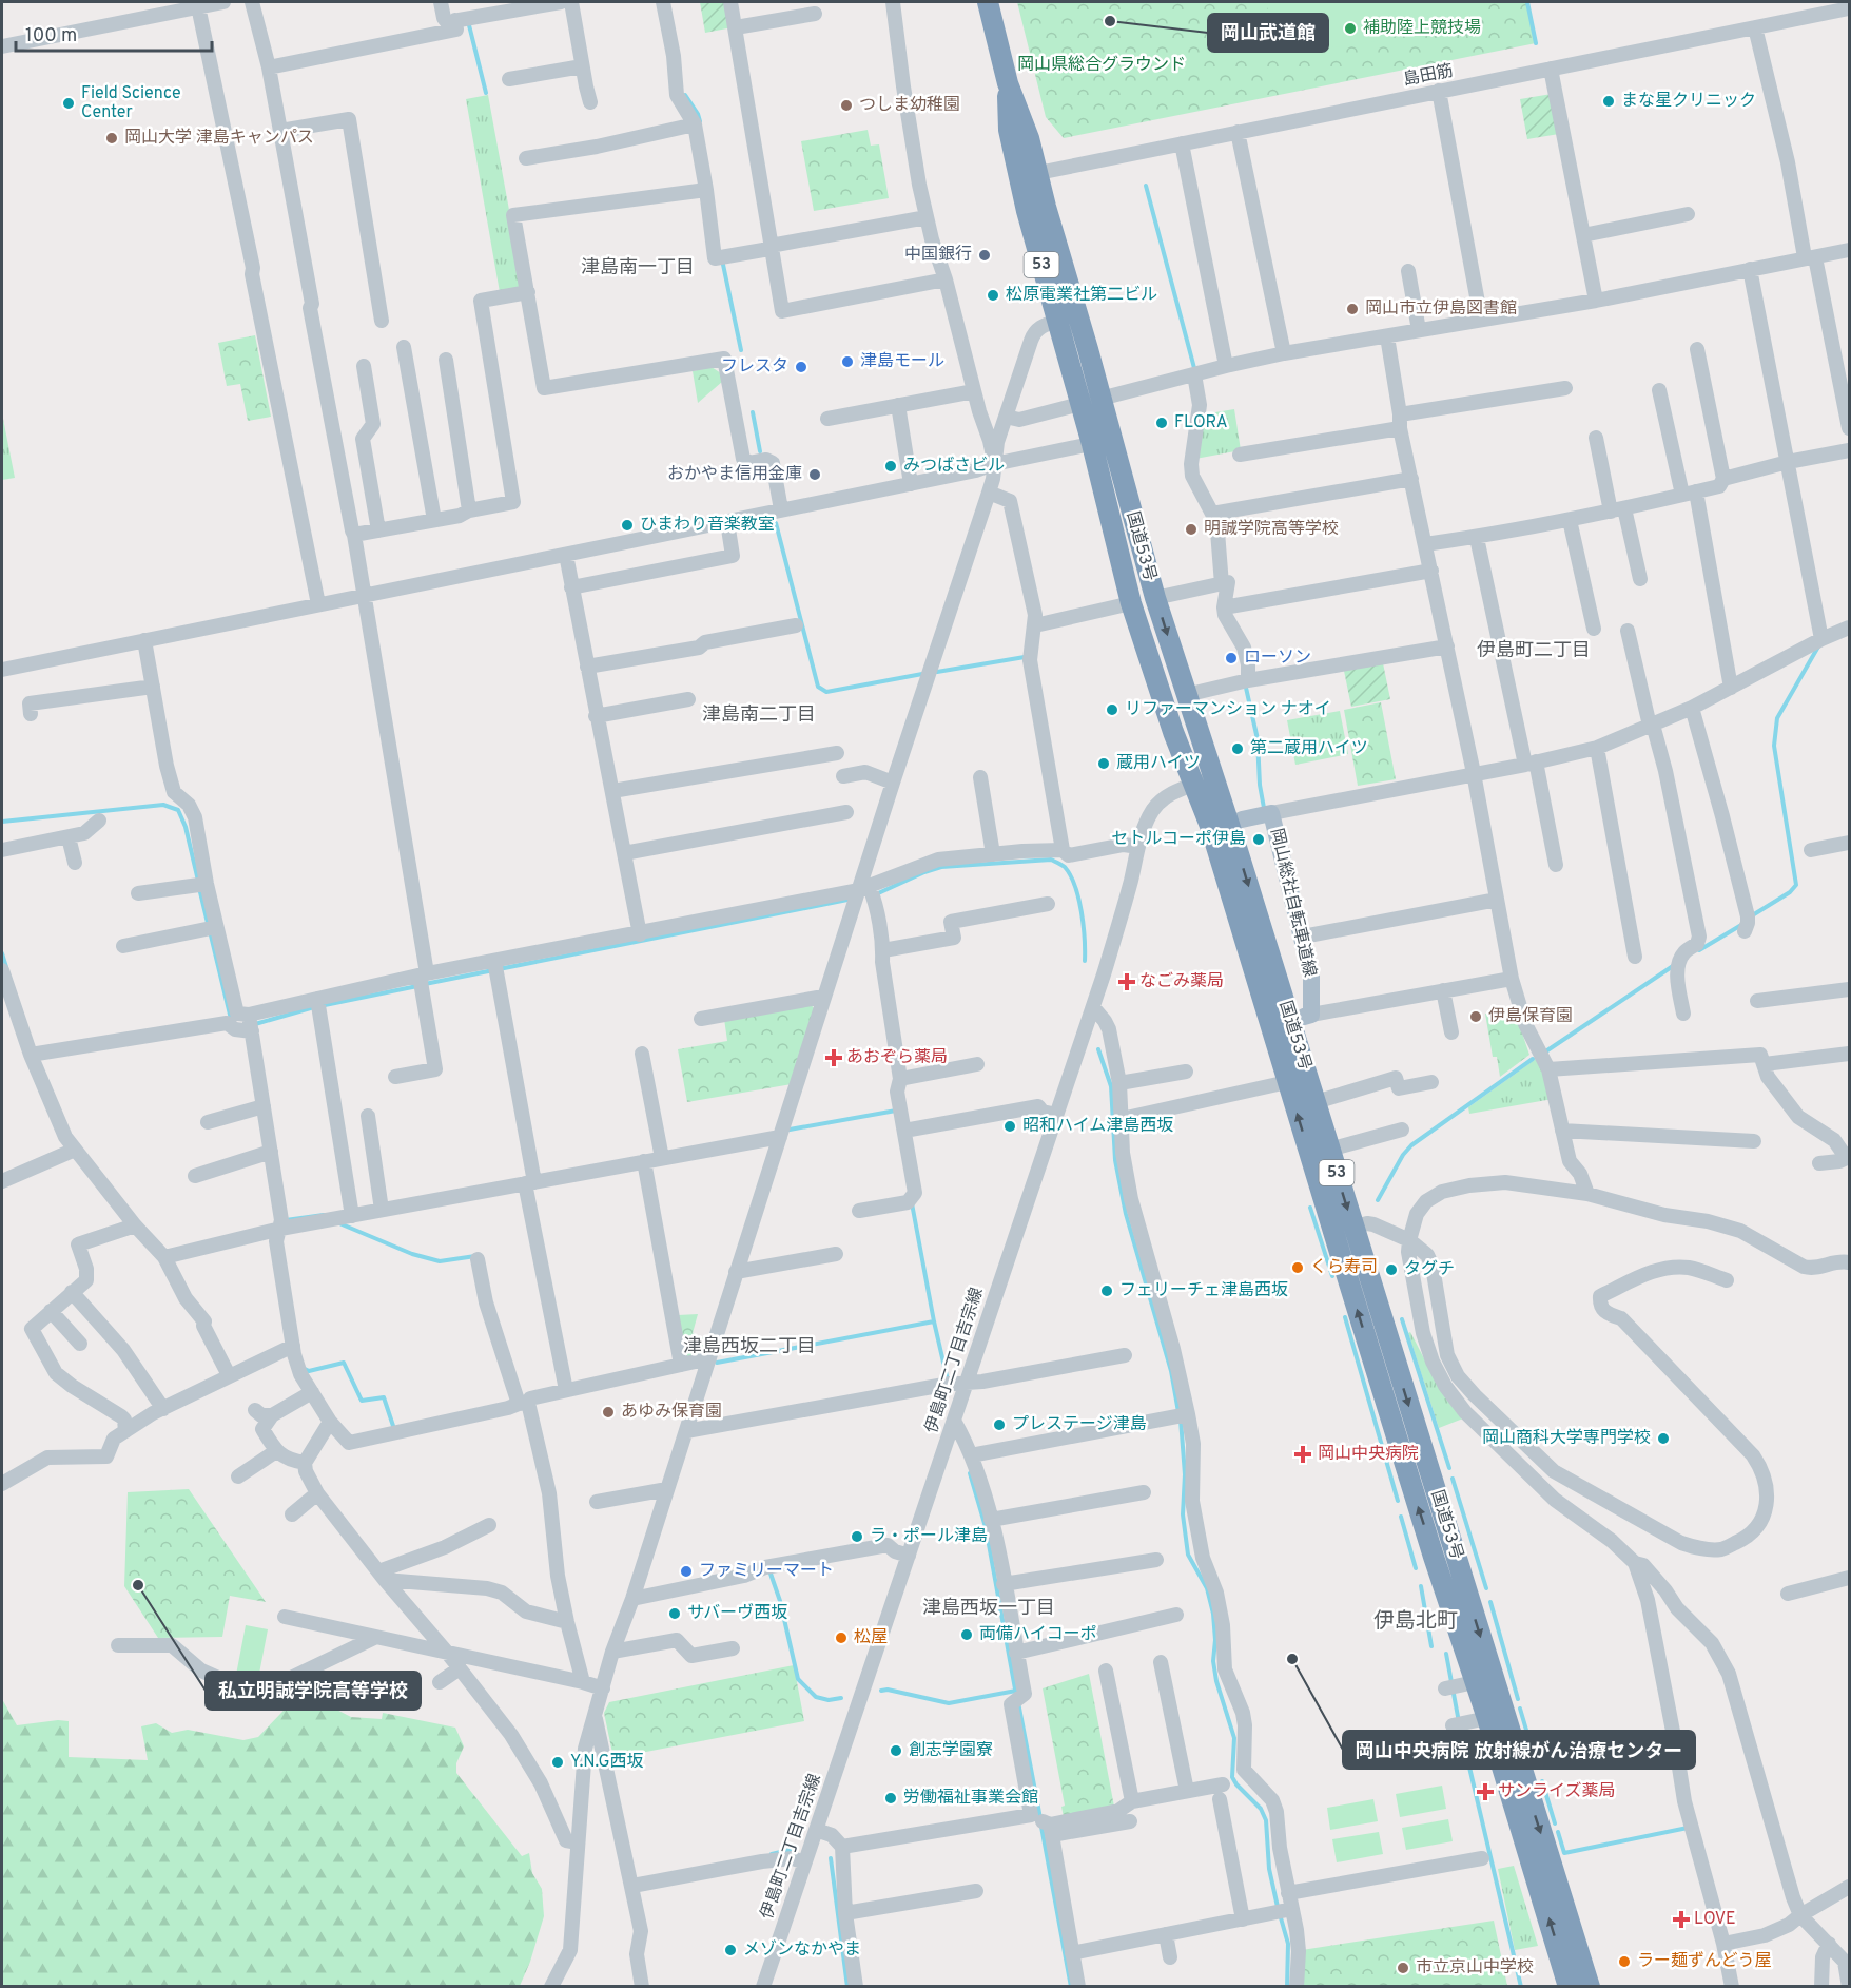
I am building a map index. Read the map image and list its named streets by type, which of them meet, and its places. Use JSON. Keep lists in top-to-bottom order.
{
  "streets": {
    "highway": ["53", "国道53号"],
    "main road": ["岡山総社自転車道線"],
    "street": ["島田筋", "伊島町二丁目吉宗線"]
  },
  "crossings": [
    ["島田筋", "53"],
    ["島田筋", "国道53号"],
    ["53", "国道53号"],
    ["国道53号", "岡山総社自転車道線"],
    ["国道53号", "伊島町二丁目吉宗線"]
  ],
  "districts": [
    "津島南一丁目",
    "伊島町二丁目",
    "津島南二丁目",
    "津島西坂二丁目",
    "津島西坂一丁目",
    "伊島北町"
  ],
  "parks": ["岡山県総合グラウンド"],
  "places": {
    "other": [
      "岡山武道館",
      "補助陸上競技場",
      "まな星クリニック",
      "Field Science Center",
      "つしま幼稚園",
      "岡山大学 津島キャンパス",
      "中国銀行",
      "松原電業社第二ビル",
      "岡山市立伊島図書館",
      "津島モール",
      "フレスタ",
      "FLORA",
      "みつばさビル",
      "おかやま信用金庫",
      "ひまわり音楽教室",
      "明誠学院高等学校",
      "ローソン",
      "リファーマンション ナオイ",
      "第二蔵用ハイツ",
      "蔵用ハイツ",
      "セトルコーポ伊島",
      "伊島保育園",
      "昭和ハイム津島西坂",
      "くら寿司",
      "タグチ",
      "フェリーチェ津島西坂",
      "あゆみ保育園",
      "プレステージ津島",
      "岡山商科大学専門学校",
      "ラ・ポール津島",
      "ファミリーマート",
      "私立明誠学院高等学校",
      "サバーヴ西坂",
      "両備ハイコーポ",
      "松屋",
      "岡山中央病院 放射線がん治療センター",
      "創志学園寮",
      "Y.N.G西坂",
      "労働福祉事業会館",
      "メゾンなかやま",
      "ラー麺ずんどう屋",
      "市立京山中学校"
    ],
    "health": [
      "なごみ薬局",
      "あおぞら薬局",
      "岡山中央病院",
      "サンライズ薬局",
      "LOVE"
    ]
  },
  "scale_bar": "100 m"
}
